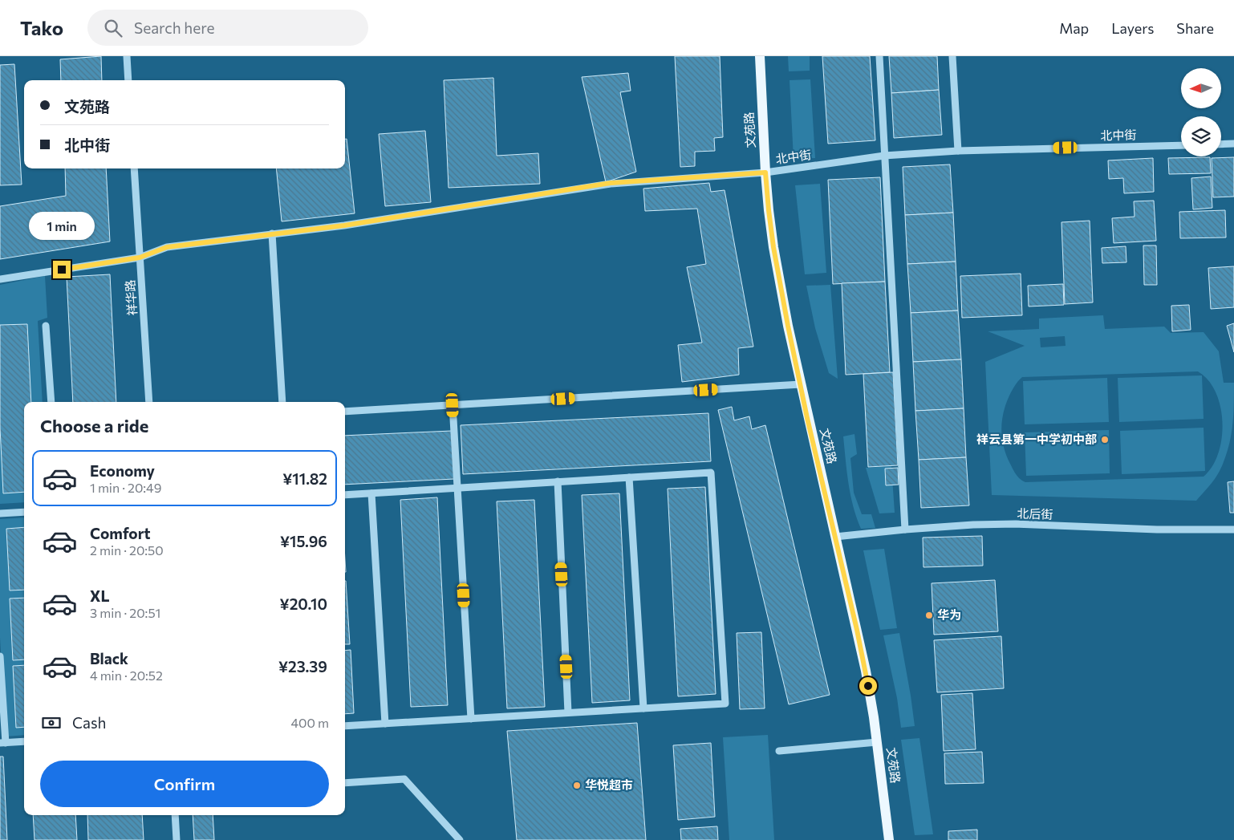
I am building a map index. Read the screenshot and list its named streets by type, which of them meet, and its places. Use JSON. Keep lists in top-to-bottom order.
{
  "streets": {
    "main road": ["文苑路"],
    "street": ["北中街", "祥华路", "北后街"]
  },
  "crossings": [
    ["文苑路", "北中街"],
    ["文苑路", "北后街"],
    ["北中街", "祥华路"]
  ],
  "places": ["祥云县第一中学初中部", "华为", "华悦超市"],
  "north": "left",
  "page": {
    "header": "Tako",
    "search": "Search here",
    "nav": ["Map", "Layers", "Share"],
    "banner": ["文苑路", "北中街"],
    "bubble": "1 min",
    "heading": "Choose a ride",
    "list": [
      {
        "name": "Economy",
        "note": "1 min · 20:49",
        "value": "¥11.82"
      },
      {
        "name": "Comfort",
        "note": "2 min · 20:50",
        "value": "¥15.96"
      },
      {
        "name": "XL",
        "note": "3 min · 20:51",
        "value": "¥20.10"
      },
      {
        "name": "Black",
        "note": "4 min · 20:52",
        "value": "¥23.39"
      }
    ],
    "pay": ["Cash", "400 m"],
    "buttons": "Confirm"
  }
}
